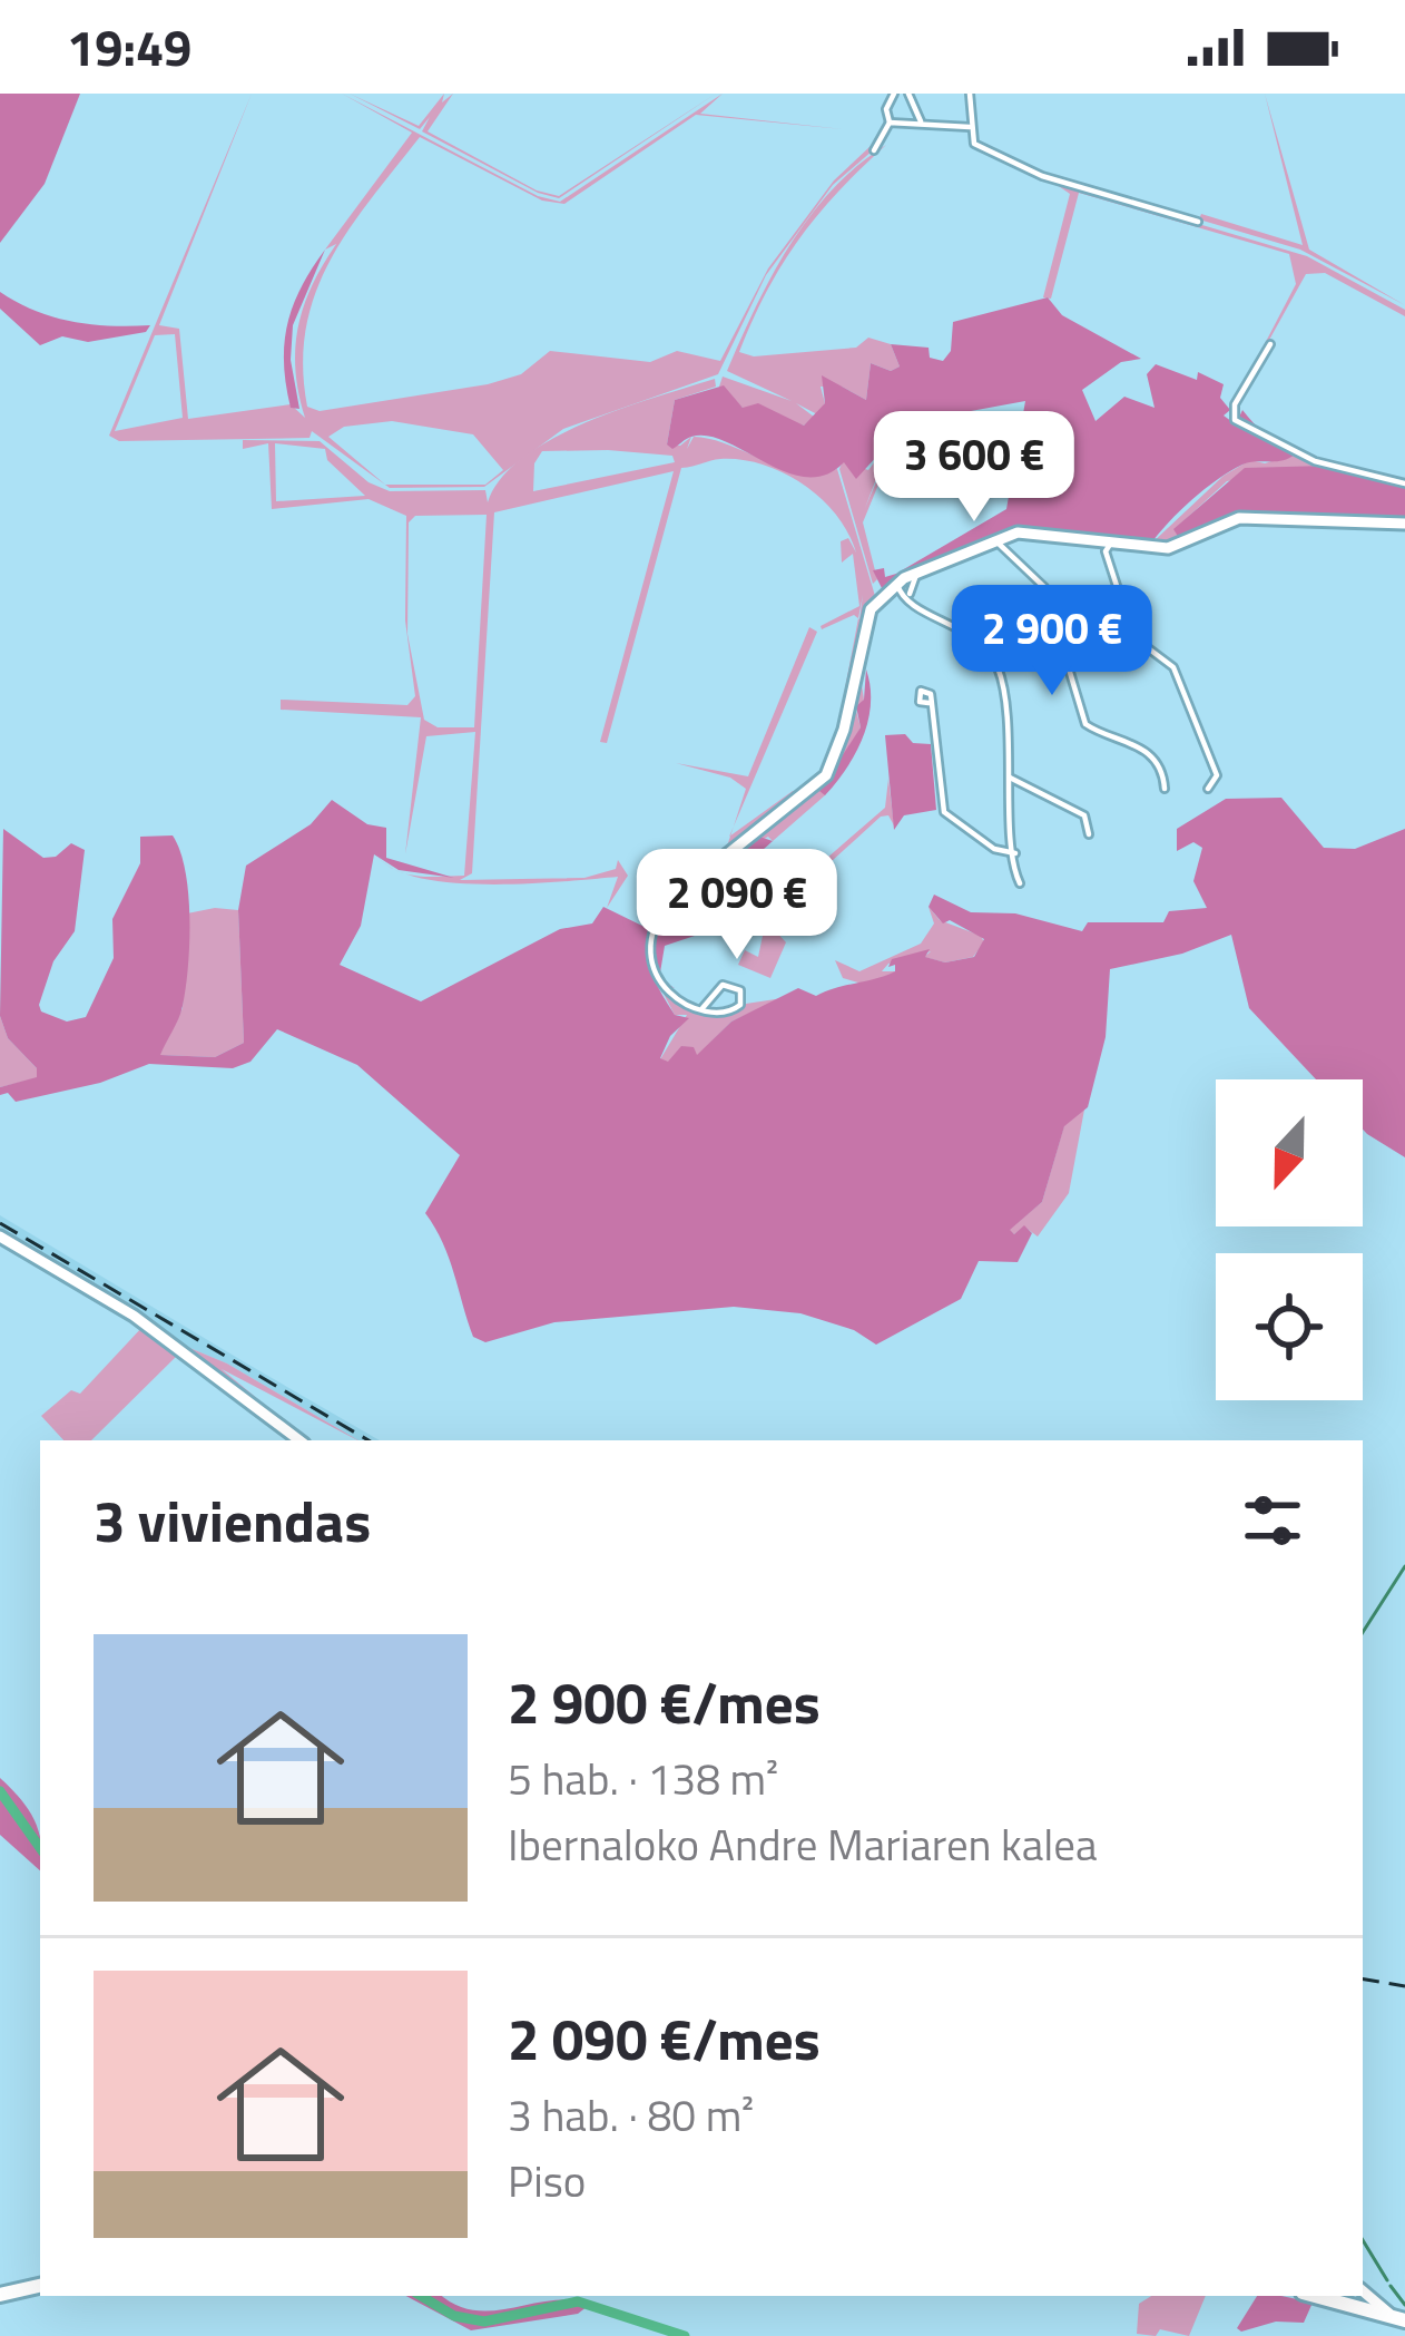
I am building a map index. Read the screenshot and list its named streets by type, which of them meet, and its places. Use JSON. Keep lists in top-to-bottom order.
{
  "north": "bottom",
  "page": {
    "status": "19:49",
    "price": ["3 600 €", "2 900 €", "2 090 €"],
    "heading": "3 viviendas",
    "list": [
      {
        "name": "2 900 €/mes",
        "note": "5 hab. · 138 m² · Ibernaloko Andre Mariaren kalea"
      },
      {
        "name": "2 090 €/mes",
        "note": "3 hab. · 80 m² · Piso"
      }
    ]
  }
}
